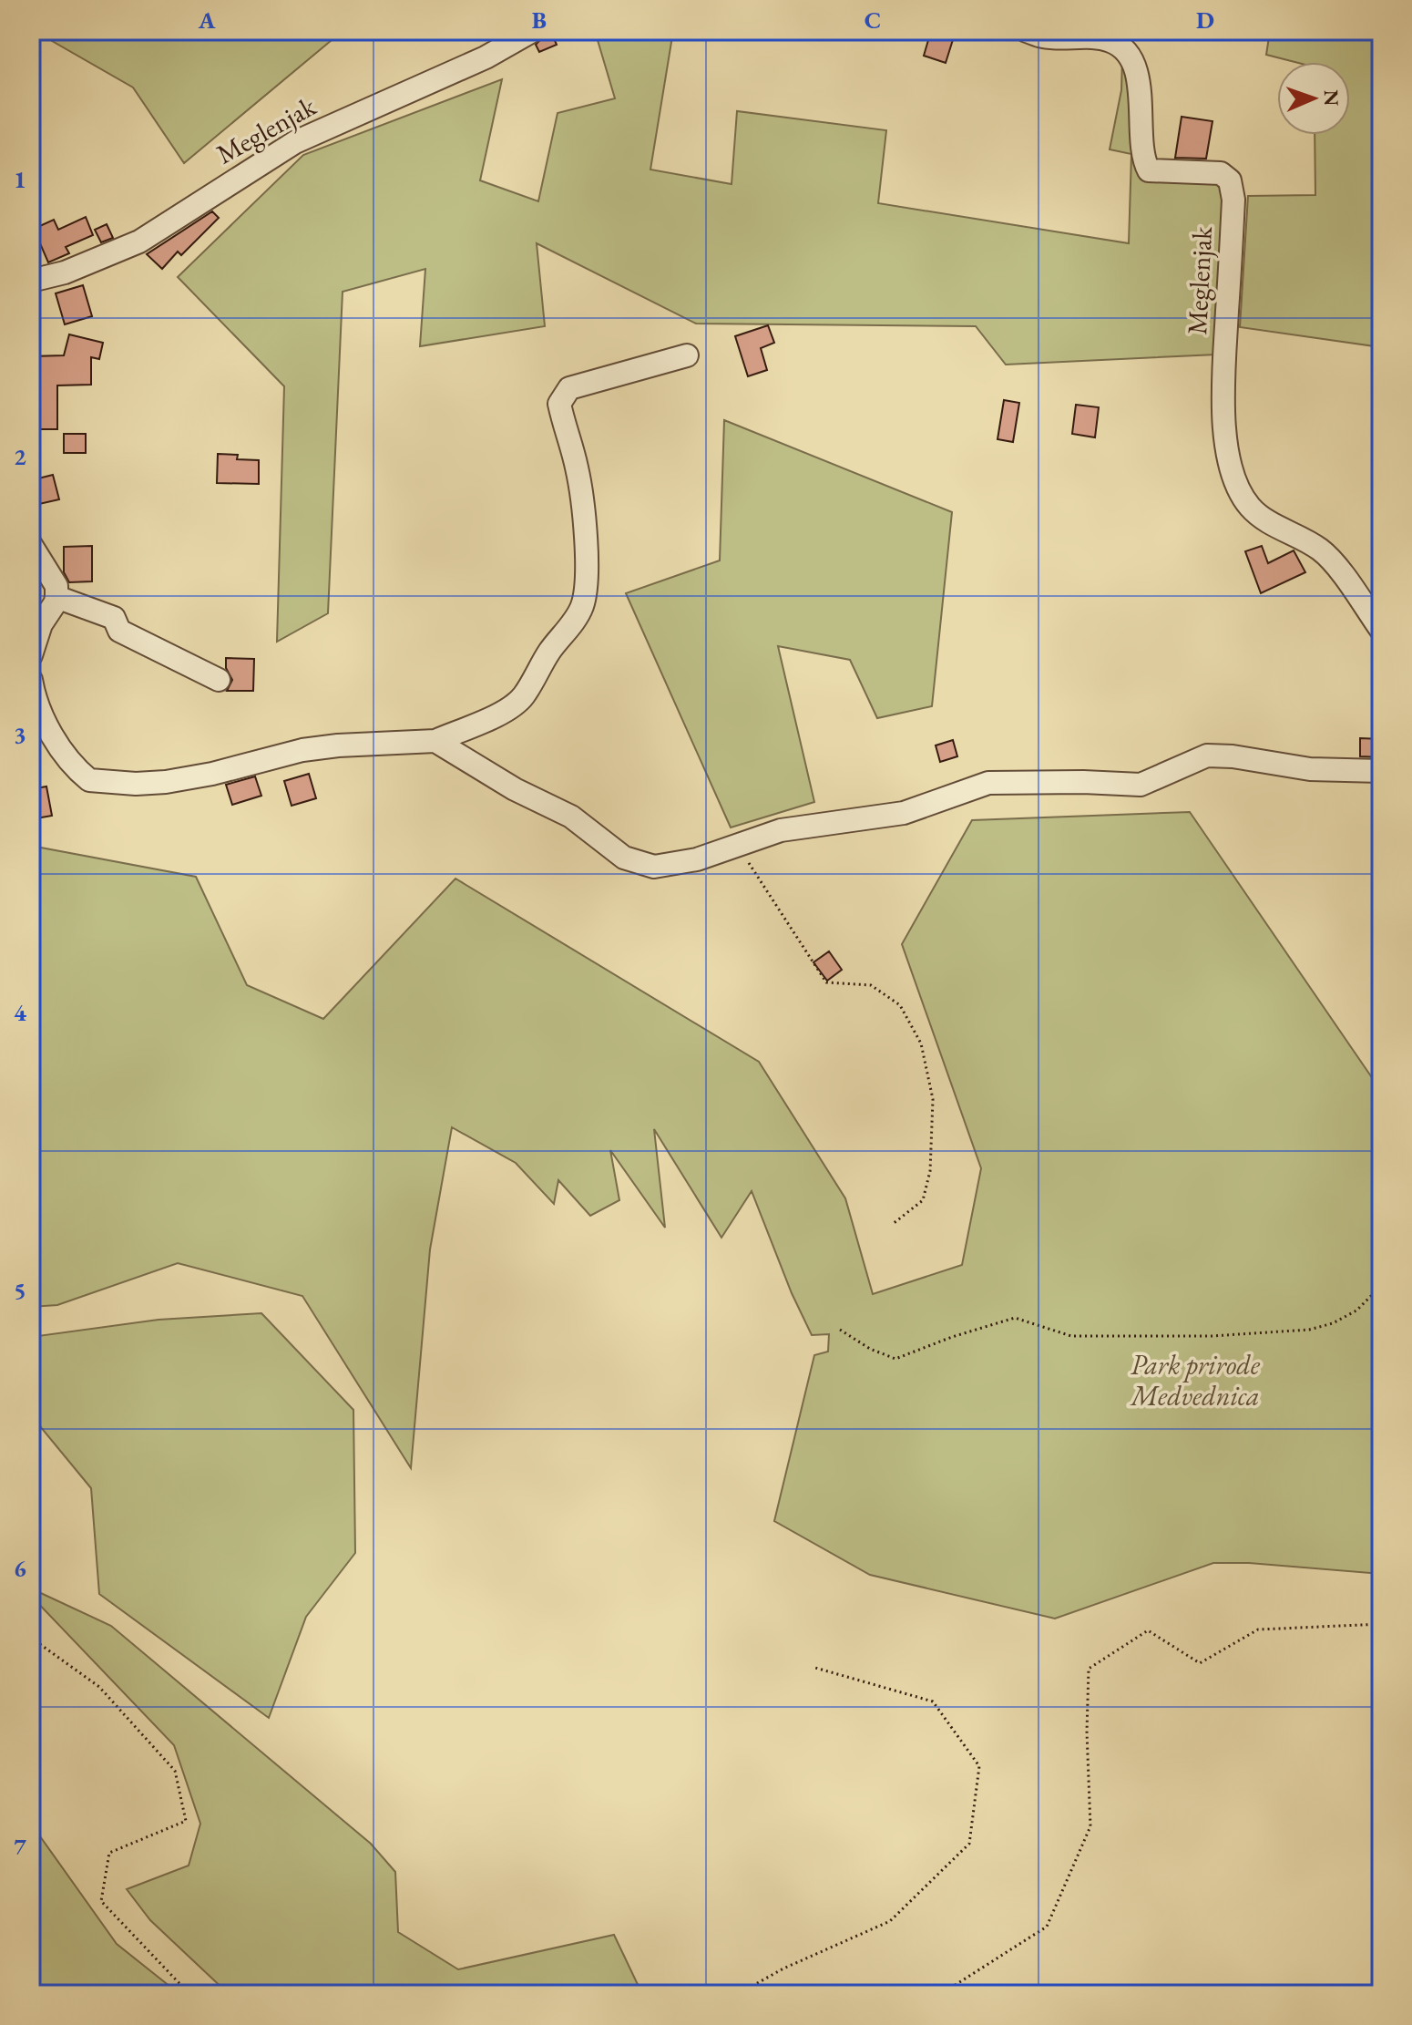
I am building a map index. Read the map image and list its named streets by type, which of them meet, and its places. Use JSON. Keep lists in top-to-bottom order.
{
  "streets": {
    "street": ["Meglenjak"]
  },
  "parks": ["Park prirode Medvednica"],
  "north": "right",
  "grid": {
    "columns": [
      "A",
      "B",
      "C",
      "D"
    ],
    "rows": [
      "1",
      "2",
      "3",
      "4",
      "5",
      "6",
      "7"
    ]
  }
}
